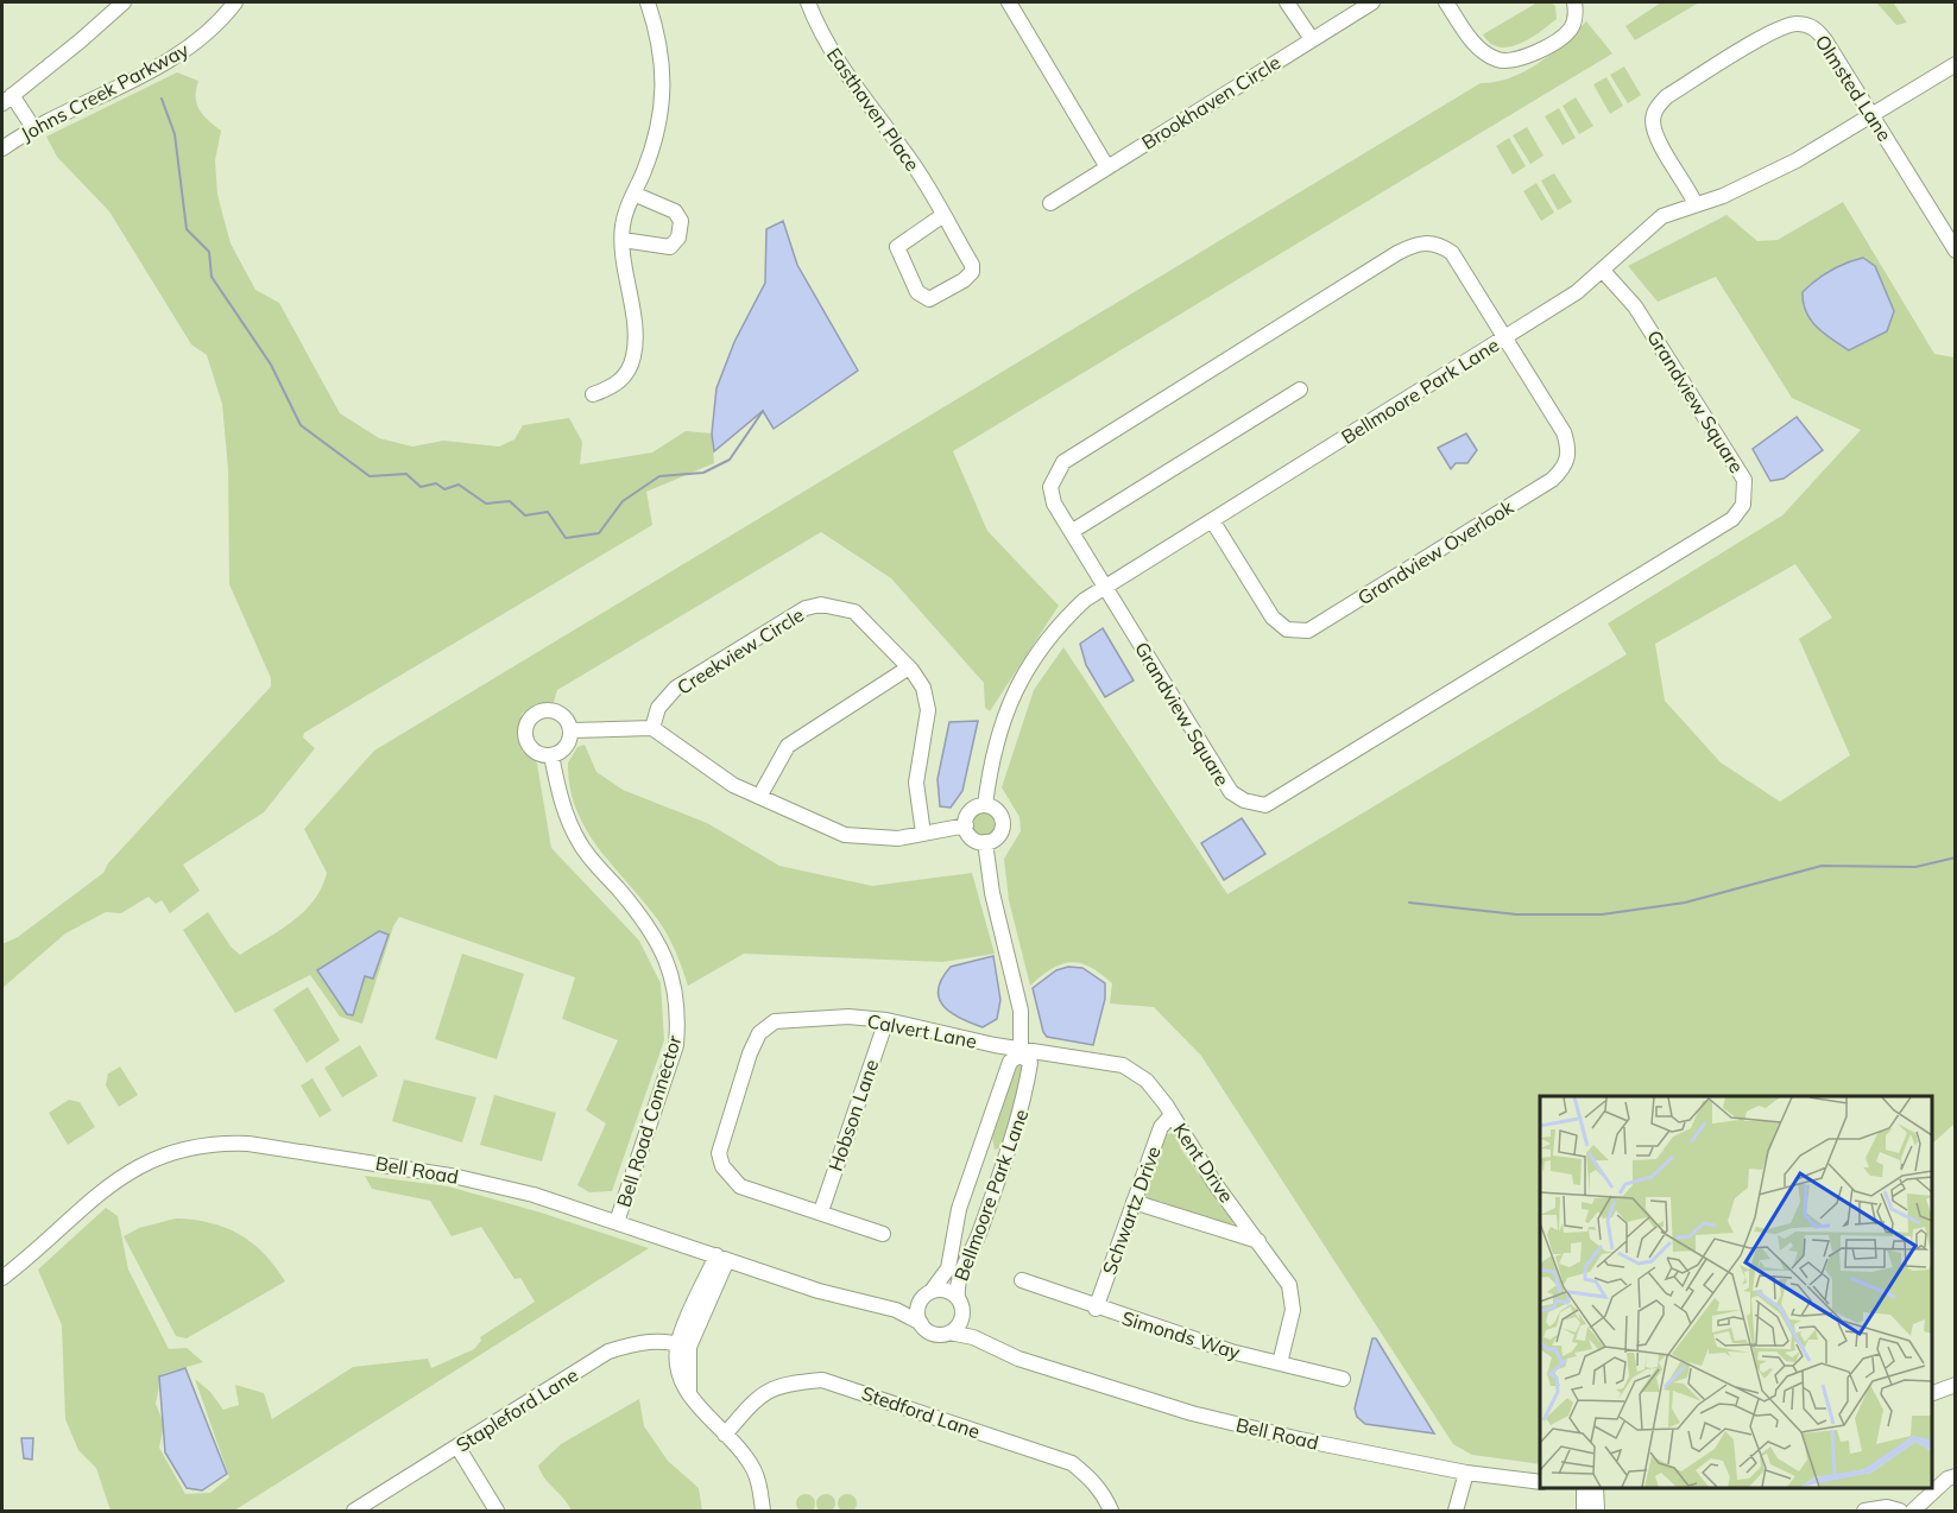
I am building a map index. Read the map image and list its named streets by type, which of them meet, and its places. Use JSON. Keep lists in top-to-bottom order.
{
  "streets": {
    "street": [
      "Olmsted Lane",
      "Johns Creek Parkway",
      "Brookhaven Circle",
      "Easthaven Place",
      "Bellmoore Park Lane",
      "Grandview Square",
      "Grandview Overlook",
      "Creekview Circle",
      "Calvert Lane",
      "Hobson Lane",
      "Bell Road Connector",
      "Kent Drive",
      "Bell Road",
      "Schwartz Drive",
      "Simonds Way",
      "Stapleford Lane",
      "Stedford Lane"
    ]
  },
  "crossings": [
    ["Olmsted Lane", "Bellmoore Park Lane"],
    ["Bellmoore Park Lane", "Grandview Square"],
    ["Bellmoore Park Lane", "Grandview Overlook"],
    ["Bellmoore Park Lane", "Calvert Lane"],
    ["Bellmoore Park Lane", "Kent Drive"],
    ["Bellmoore Park Lane", "Bell Road"],
    ["Grandview Square", "Grandview Overlook"],
    ["Calvert Lane", "Hobson Lane"],
    ["Calvert Lane", "Kent Drive"],
    ["Bell Road Connector", "Bell Road"],
    ["Kent Drive", "Schwartz Drive"],
    ["Kent Drive", "Simonds Way"],
    ["Schwartz Drive", "Simonds Way"]
  ]
}
